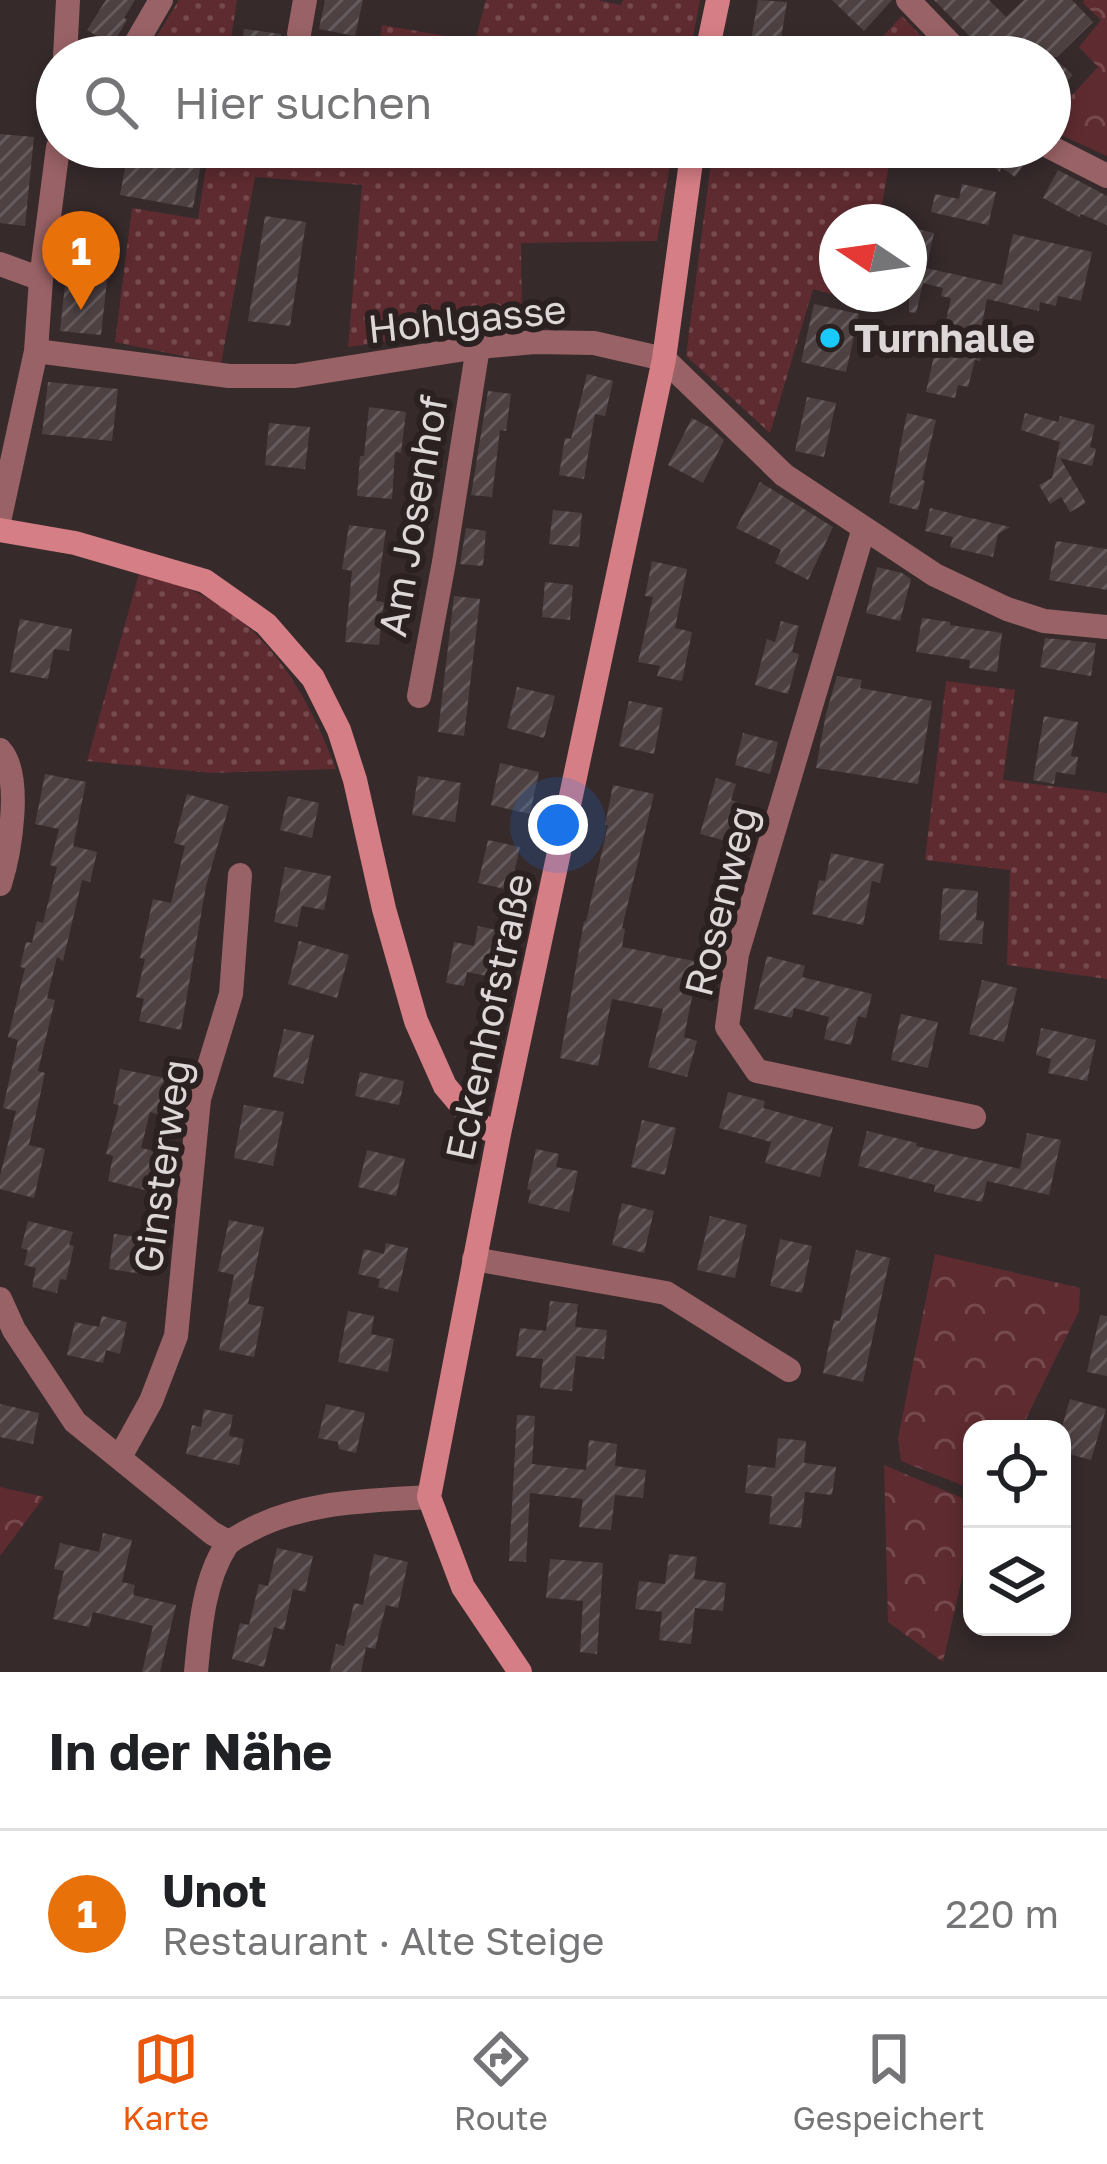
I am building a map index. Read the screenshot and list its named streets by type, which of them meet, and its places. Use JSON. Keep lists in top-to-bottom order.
{
  "streets": {
    "street": [
      "Hohlgasse",
      "Am Josenhof",
      "Rosenweg",
      "Eckenhofstraße",
      "Ginsterweg"
    ]
  },
  "crossings": [
    ["Hohlgasse", "Am Josenhof"],
    ["Hohlgasse", "Eckenhofstraße"]
  ],
  "places": ["Turnhalle"],
  "north": "left",
  "page": {
    "search": "Hier suchen",
    "pins": "1",
    "heading": "In der Nähe",
    "list": [
      {
        "mark": "1",
        "name": "Unot",
        "note": "Restaurant · Alte Steige",
        "value": "220 m"
      }
    ],
    "nav": ["Karte", "Route", "Gespeichert"]
  }
}
